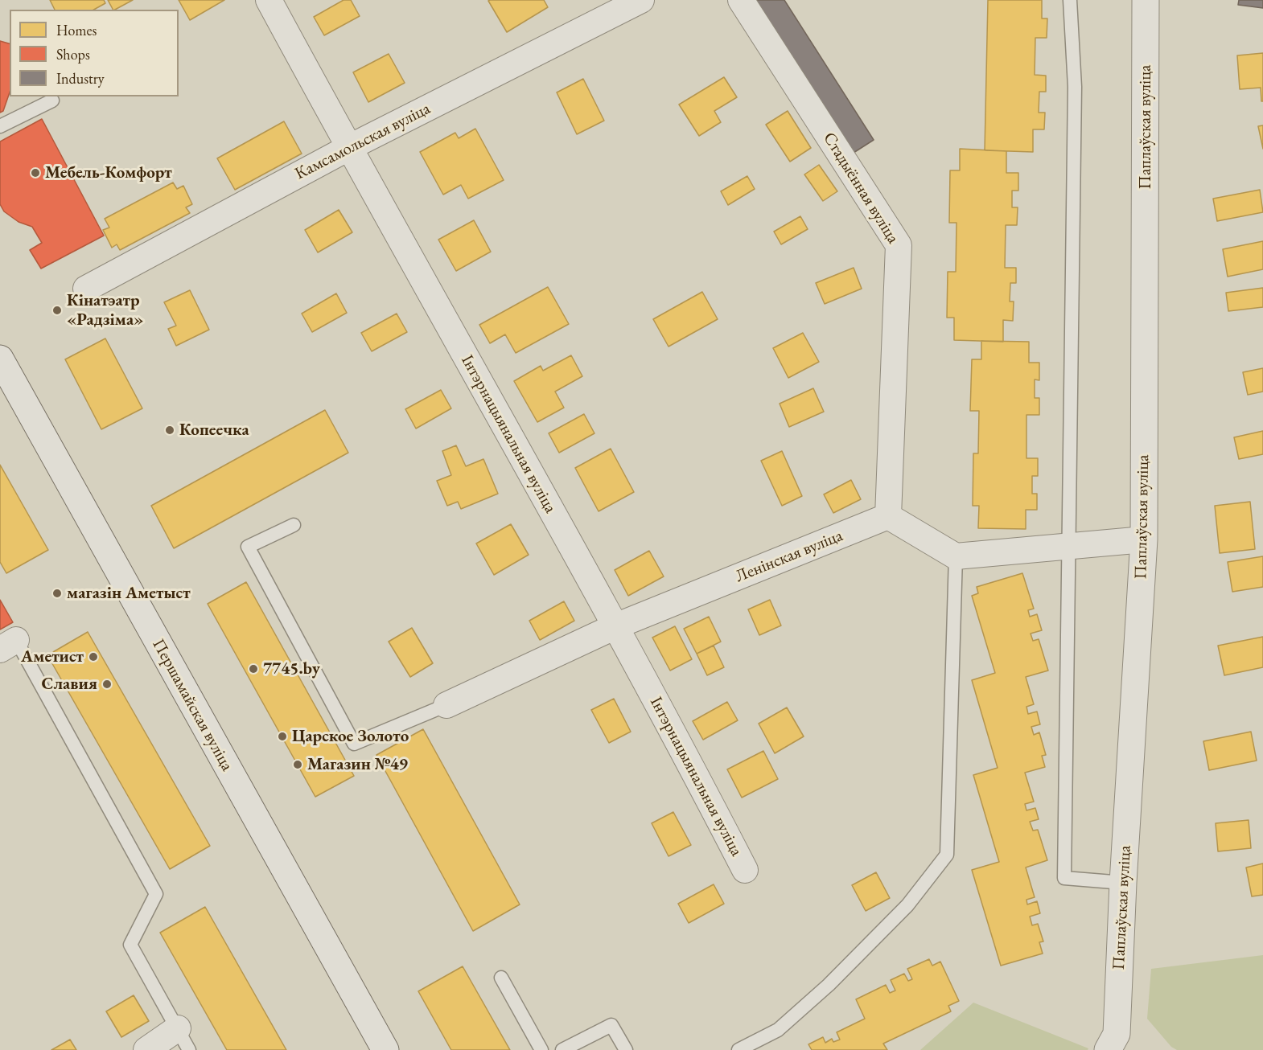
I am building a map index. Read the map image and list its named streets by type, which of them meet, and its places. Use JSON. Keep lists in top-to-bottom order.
{
  "streets": {
    "street": [
      "Паплаўская вуліца",
      "Камсамольская вуліца",
      "Стадыённая вуліца",
      "Інтэрнацыянальная вуліца",
      "Ленінская вуліца",
      "Першамайская вуліца"
    ]
  },
  "crossings": [
    ["Камсамольская вуліца", "Інтэрнацыянальная вуліца"],
    ["Стадыённая вуліца", "Ленінская вуліца"],
    ["Інтэрнацыянальная вуліца", "Ленінская вуліца"]
  ],
  "places": [
    "Мебель-Комфорт",
    "Кінатэатр «Радзіма»",
    "Копеечка",
    "магазін Аметыст",
    "Аметист",
    "7745.by",
    "Славия",
    "Царское Золото",
    "Магазин №49"
  ],
  "legend": ["Homes", "Shops", "Industry"]
}
